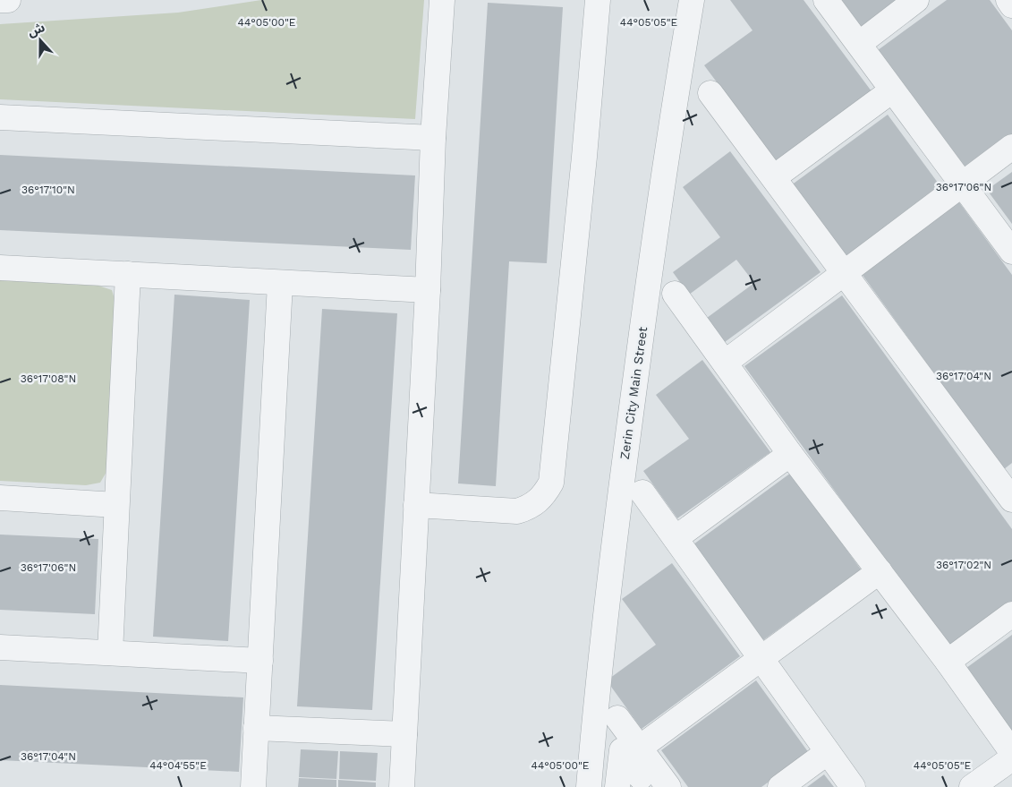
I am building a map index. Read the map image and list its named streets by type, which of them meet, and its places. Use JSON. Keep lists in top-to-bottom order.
{
  "streets": {
    "street": ["Zerin City Main Street"]
  },
  "north": "top",
  "coordinates": [
    "44°05'00\"E",
    "44°05'05\"E",
    "36°17'06\"N",
    "36°17'10\"N",
    "36°17'04\"N",
    "36°17'08\"N",
    "36°17'02\"N",
    "44°04'55\"E"
  ]
}
